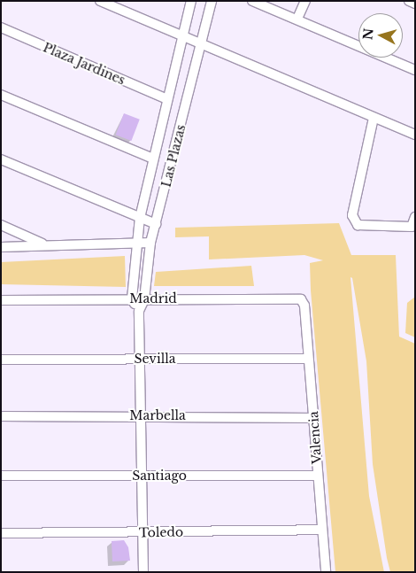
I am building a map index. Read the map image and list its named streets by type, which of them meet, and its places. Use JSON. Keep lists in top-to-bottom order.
{
  "streets": {
    "street": [
      "Plaza Jardines",
      "Las Plazas",
      "Madrid",
      "Sevilla",
      "Marbella",
      "Valencia",
      "Santiago",
      "Toledo"
    ]
  },
  "crossings": [
    ["Plaza Jardines", "Las Plazas"],
    ["Las Plazas", "Madrid"],
    ["Las Plazas", "Sevilla"],
    ["Las Plazas", "Marbella"],
    ["Las Plazas", "Santiago"],
    ["Las Plazas", "Toledo"],
    ["Madrid", "Valencia"],
    ["Sevilla", "Valencia"],
    ["Marbella", "Valencia"],
    ["Valencia", "Santiago"],
    ["Valencia", "Toledo"]
  ],
  "north": "left"
}
